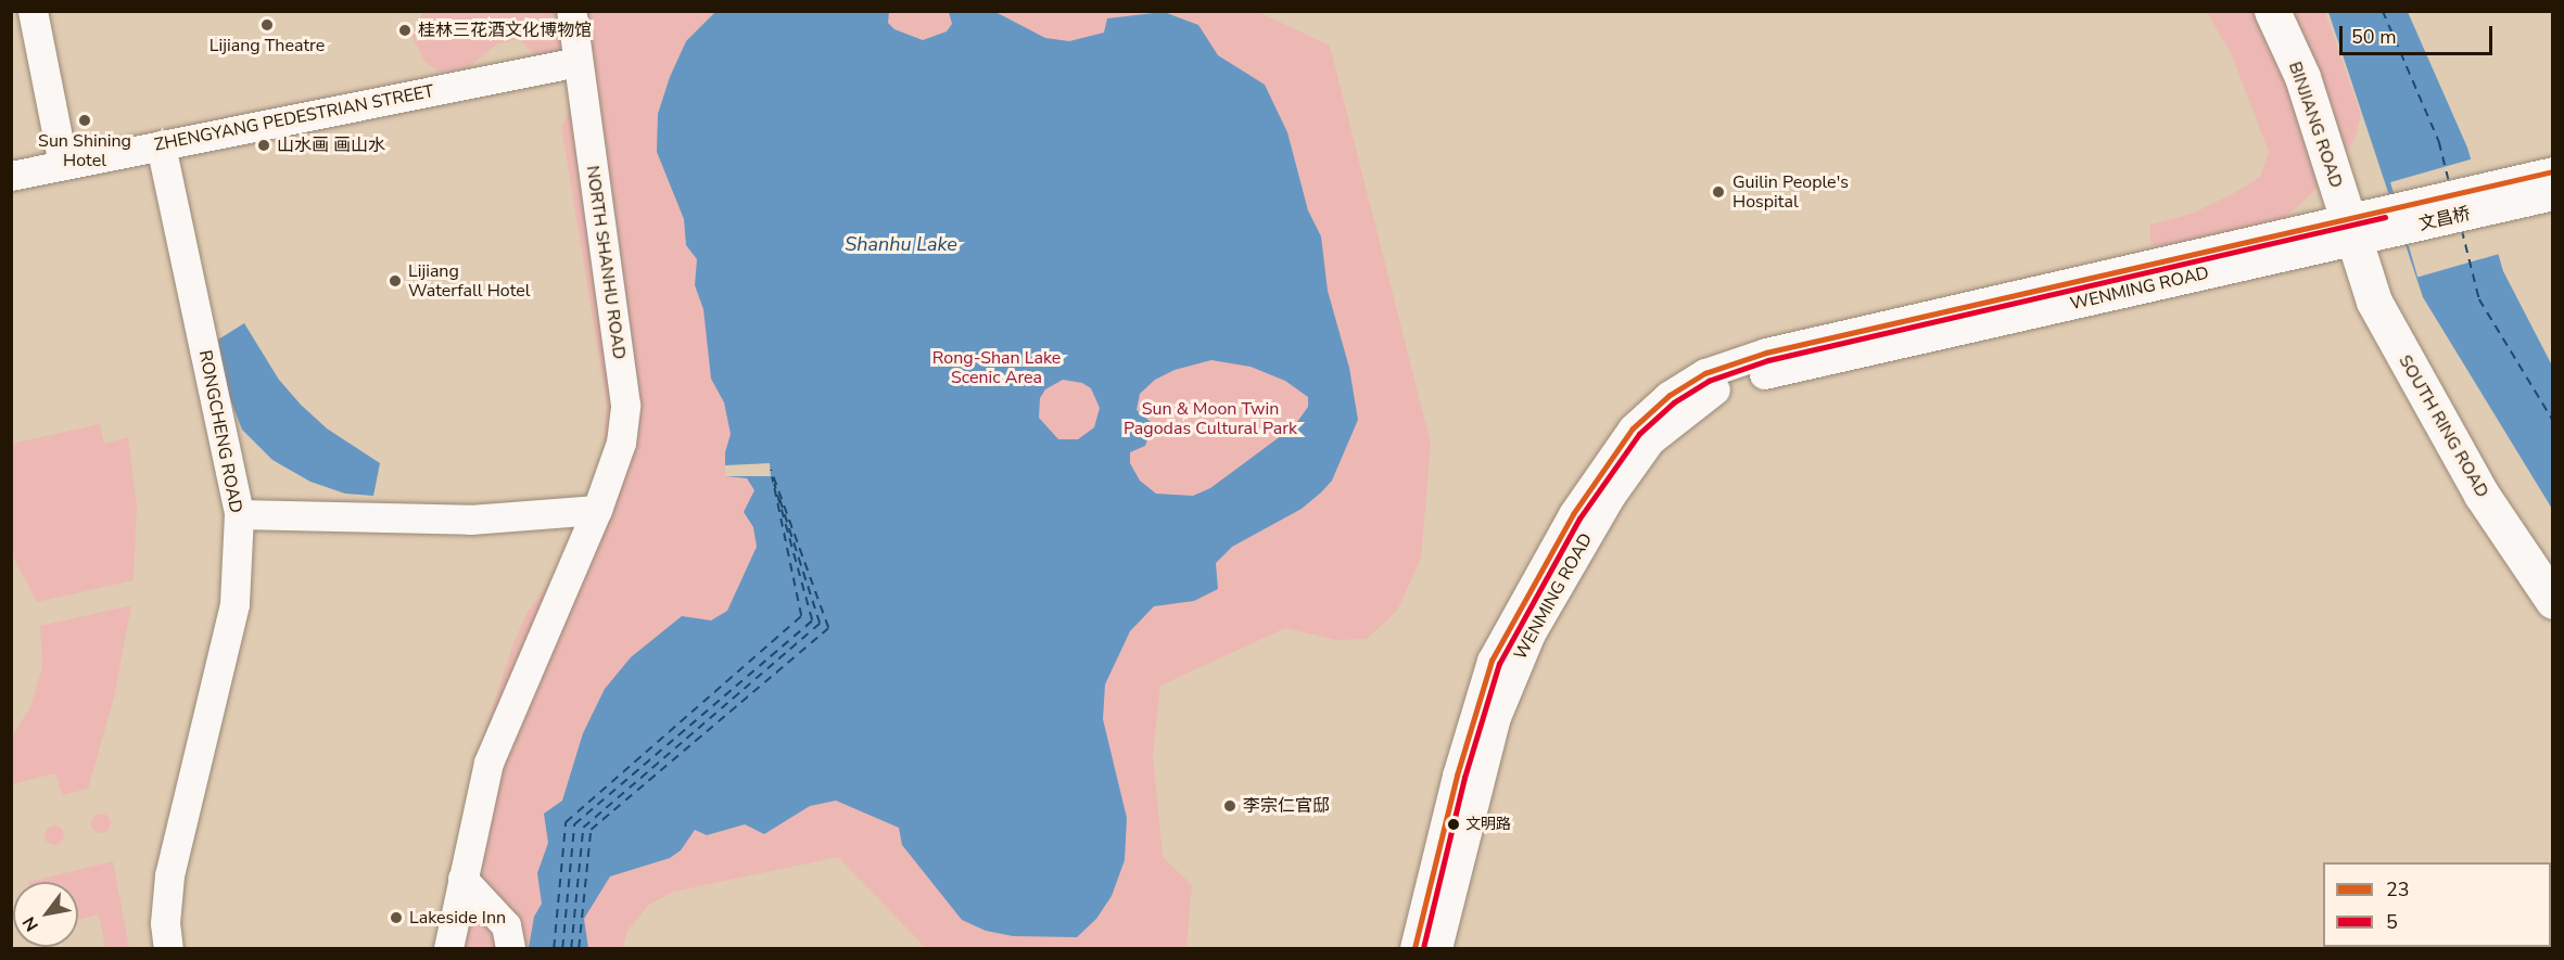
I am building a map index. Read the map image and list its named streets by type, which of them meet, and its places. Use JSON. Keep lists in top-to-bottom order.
{
  "streets": {
    "main road": ["BINJIANG ROAD", "SOUTH RING ROAD"],
    "street": [
      "ZHENGYANG PEDESTRIAN STREET",
      "文昌桥",
      "NORTH SHANHU ROAD",
      "WENMING ROAD",
      "RONGCHENG ROAD"
    ]
  },
  "crossings": [
    ["ZHENGYANG PEDESTRIAN STREET", "NORTH SHANHU ROAD"],
    ["ZHENGYANG PEDESTRIAN STREET", "RONGCHENG ROAD"],
    ["BINJIANG ROAD", "WENMING ROAD"],
    ["BINJIANG ROAD", "SOUTH RING ROAD"],
    ["文昌桥", "WENMING ROAD"],
    ["WENMING ROAD", "SOUTH RING ROAD"]
  ],
  "water": ["Shanhu Lake"],
  "parks": ["Rong-Shan Lake Scenic Area", "Sun & Moon Twin Pagodas Cultural Park"],
  "places": [
    "Lijiang Theatre",
    "桂林三花酒文化博物馆",
    "Sun Shining Hotel",
    "山水画 画山水",
    "Guilin People's Hospital",
    "Lijiang Waterfall Hotel",
    "李宗仁官邸",
    "文明路",
    "Lakeside Inn"
  ],
  "lines": ["transit line 23", "transit line 5"],
  "legend": ["23", "5"],
  "scale_bar": "50 m",
  "north": "bottom left"
}
